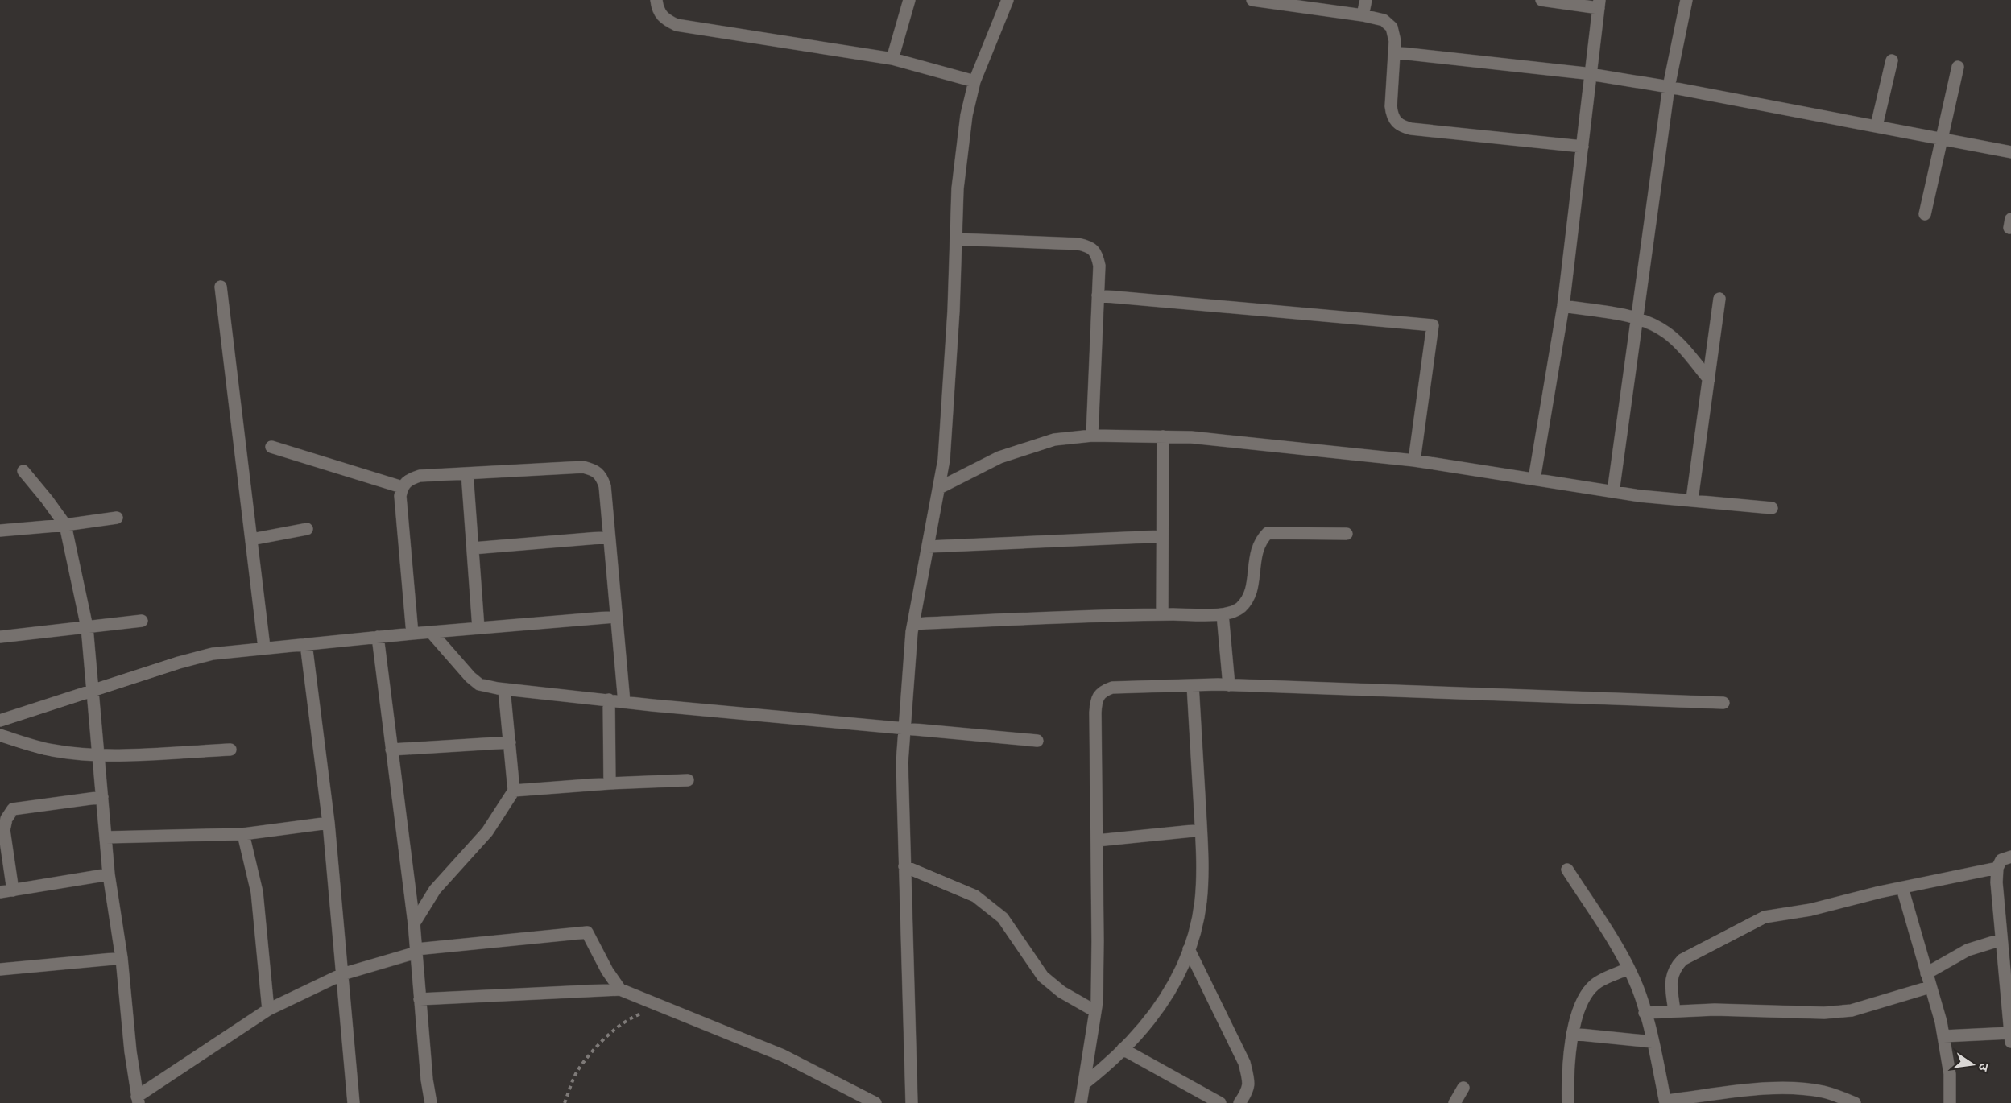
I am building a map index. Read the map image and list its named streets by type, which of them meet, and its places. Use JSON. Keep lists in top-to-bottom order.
{
  "north": "right"
}
